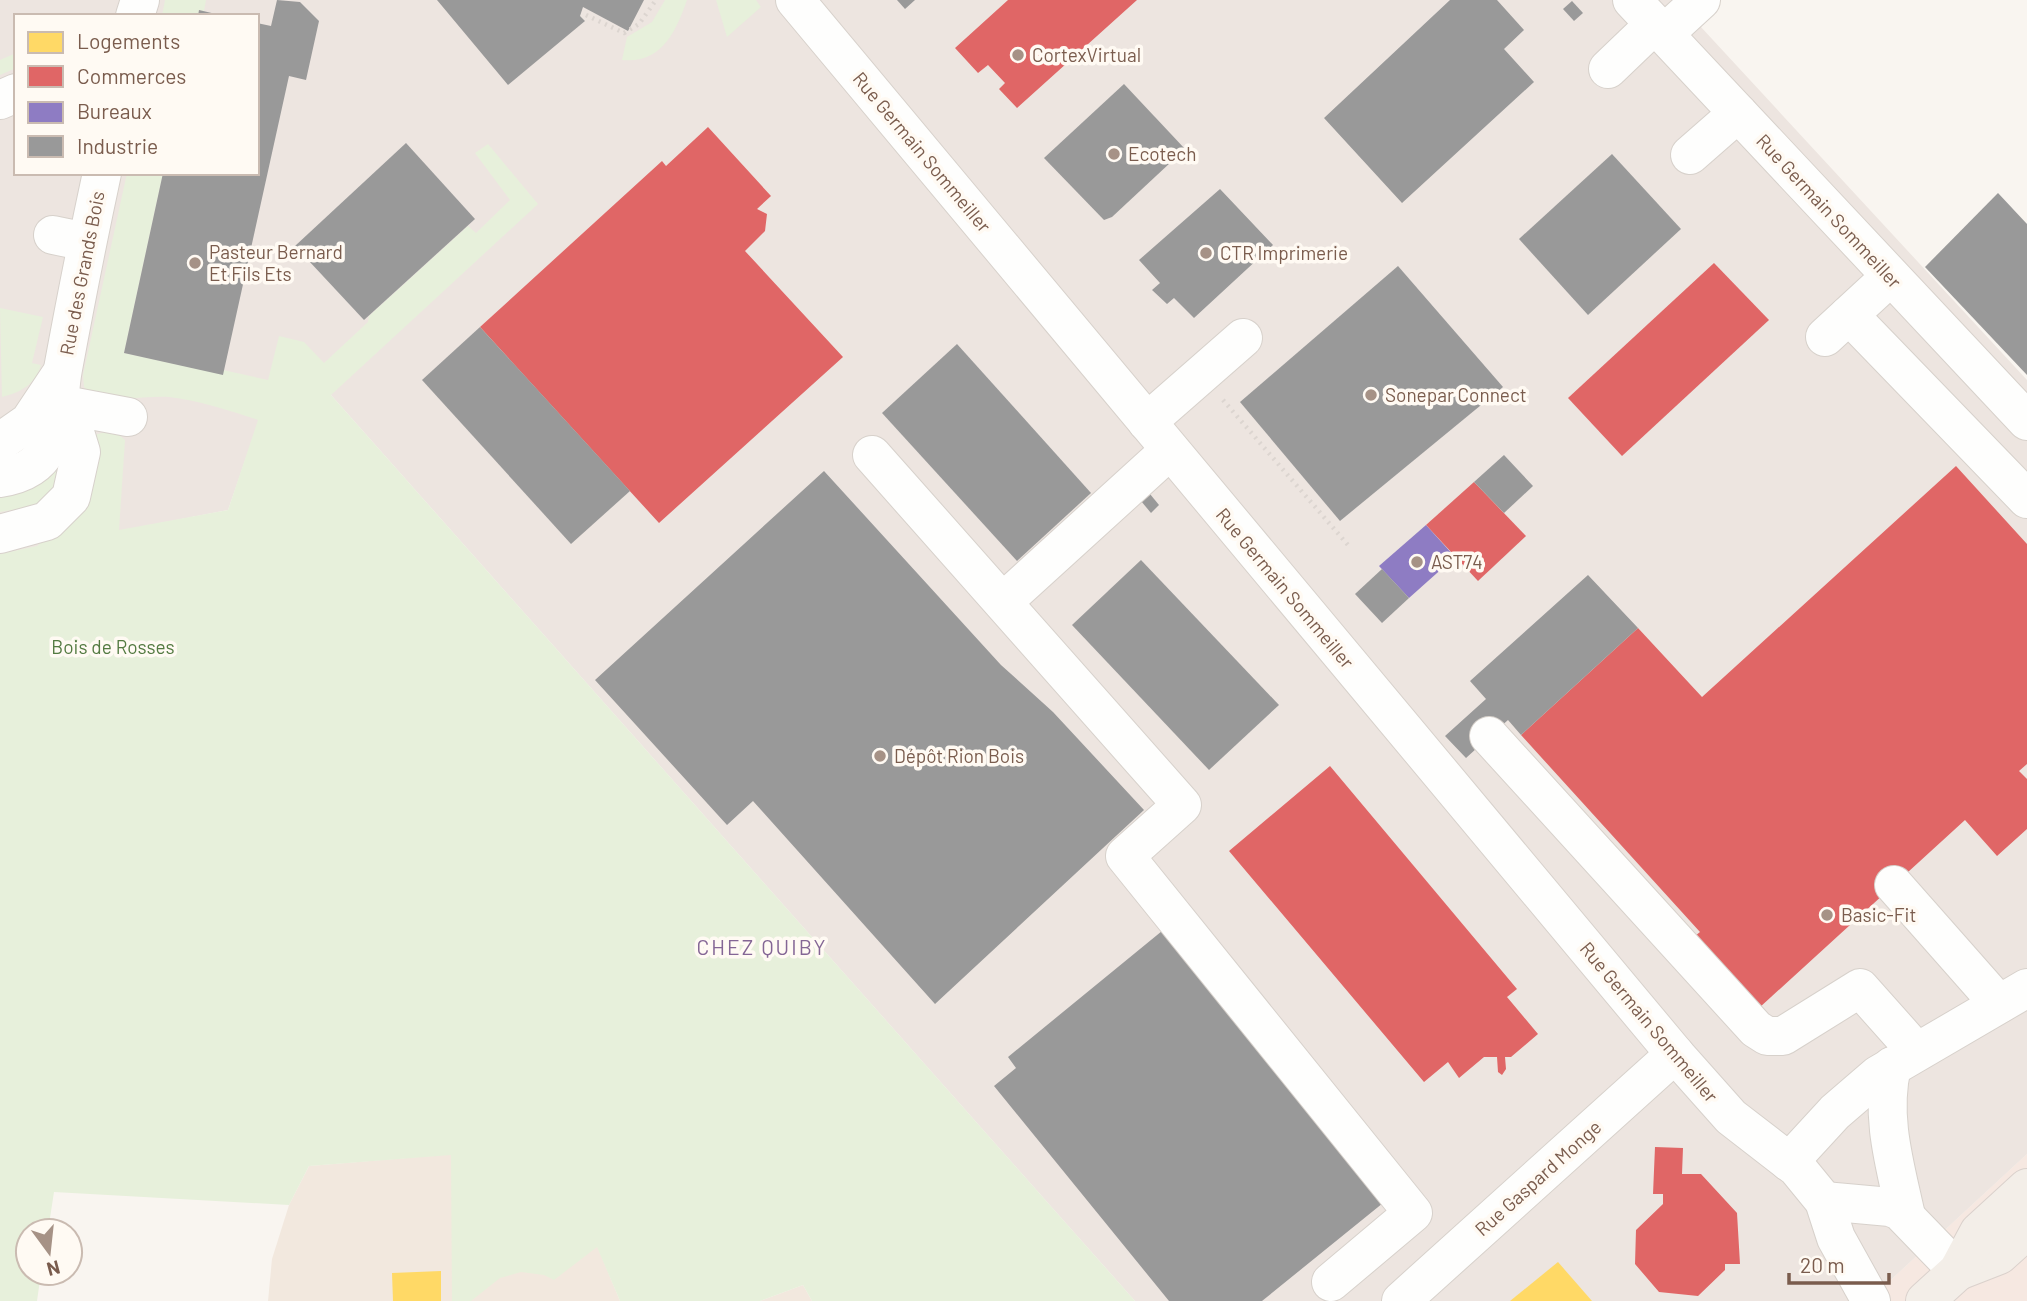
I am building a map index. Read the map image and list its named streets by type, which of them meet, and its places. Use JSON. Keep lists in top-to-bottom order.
{
  "streets": {
    "street": ["Rue Germain Sommeiller", "Rue des Grands Bois", "Rue Gaspard Monge"]
  },
  "crossings": [
    ["Rue Germain Sommeiller", "Rue Gaspard Monge"]
  ],
  "districts": ["CHEZ QUIBY"],
  "parks": ["Bois de Rosses"],
  "places": [
    "CortexVirtual",
    "Ecotech",
    "CTR Imprimerie",
    "Pasteur Bernard Et Fils Ets",
    "Sonepar Connect",
    "AST74",
    "Dépôt Rion Bois",
    "Basic-Fit"
  ],
  "legend": [
    "Logements",
    "Commerces",
    "Bureaux",
    "Industrie"
  ],
  "scale_bar": "20 m",
  "north": "bottom"
}
